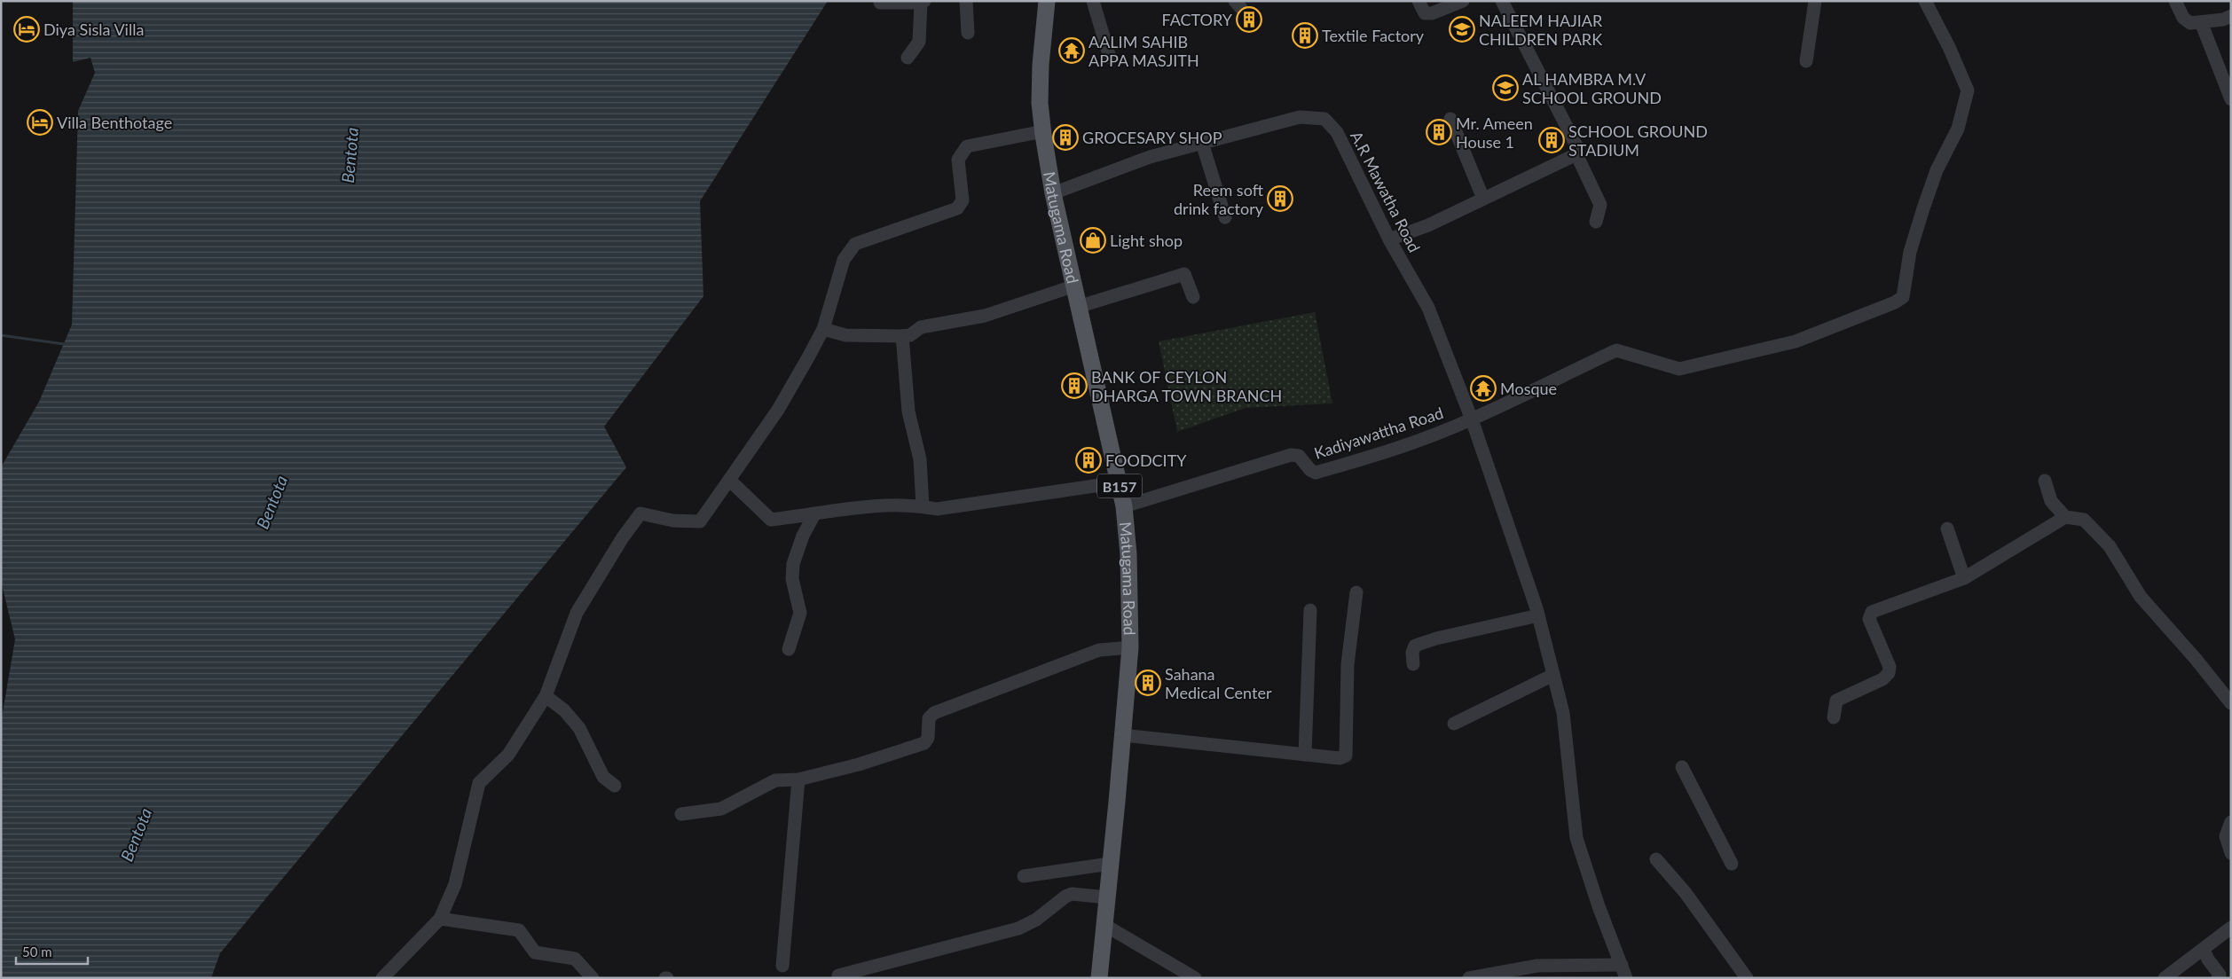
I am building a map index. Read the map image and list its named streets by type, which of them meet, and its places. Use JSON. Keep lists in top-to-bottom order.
{
  "streets": {
    "main road": ["Matugama Road", "B157"],
    "street": ["A.R Mawatha Road", "Kadiyawattha Road"]
  },
  "crossings": [
    ["A.R Mawatha Road", "Matugama Road"],
    ["A.R Mawatha Road", "Kadiyawattha Road"],
    ["Matugama Road", "Kadiyawattha Road"]
  ],
  "water": ["Bentota"],
  "places": {
    "building": [
      "FACTORY",
      "Textile Factory",
      "Mr. Ameen House 1",
      "GROCESARY SHOP",
      "SCHOOL GROUND STADIUM",
      "Reem soft drink factory",
      "BANK OF CEYLON DHARGA TOWN BRANCH",
      "FOODCITY",
      "Sahana Medical Center"
    ],
    "hotel": ["Diya Sisla Villa", "Villa Benthotage"],
    "school or university": ["NALEEM HAJIAR CHILDREN PARK", "AL HAMBRA M.V SCHOOL GROUND"],
    "temple": ["AALIM SAHIB APPA MASJITH", "Mosque"],
    "shop": ["Light shop"]
  },
  "scale_bar": "50 m"
}
